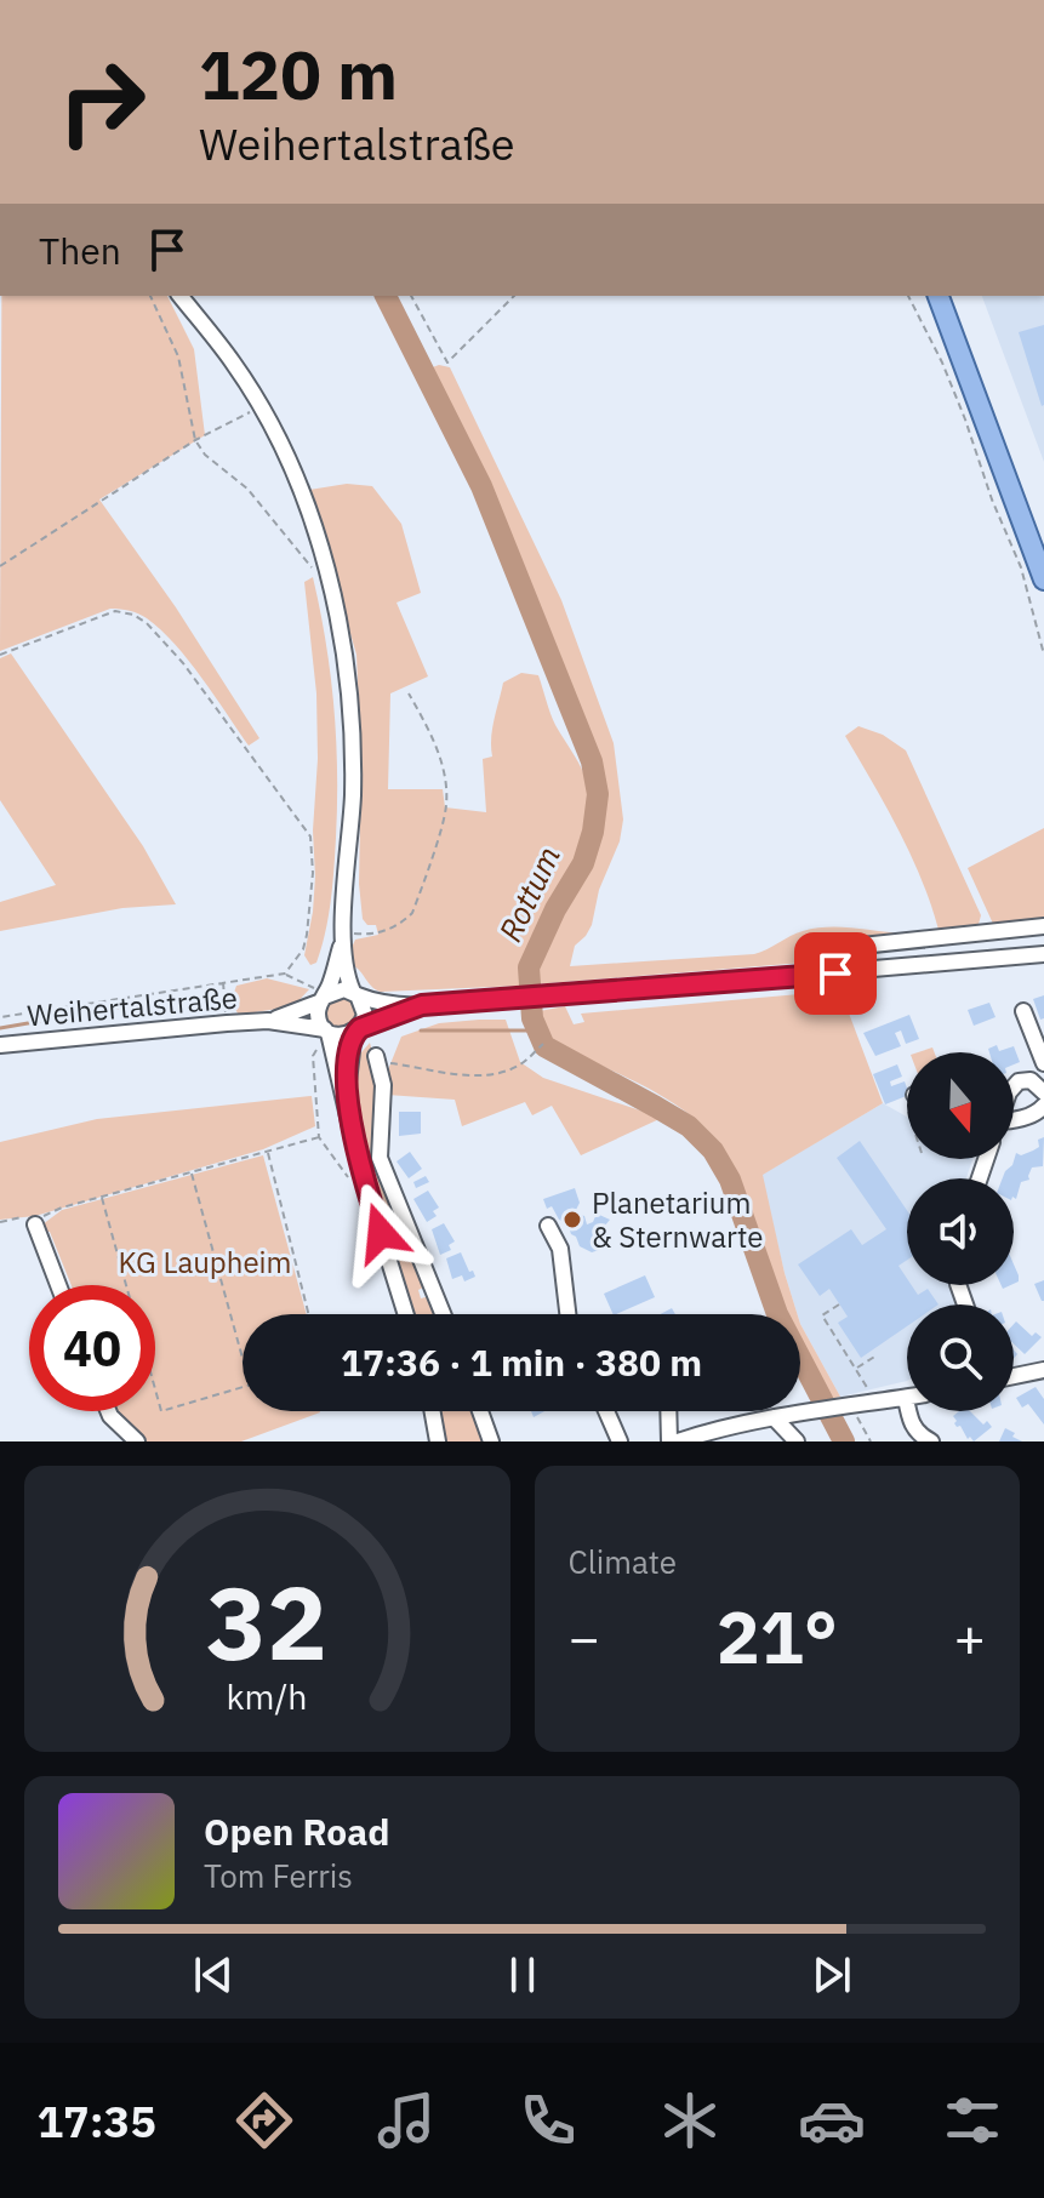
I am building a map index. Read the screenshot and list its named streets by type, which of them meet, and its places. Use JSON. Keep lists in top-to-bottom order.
{
  "streets": {
    "street": ["Weihertalstraße"]
  },
  "water": ["Rottum"],
  "parks": ["KG Laupheim"],
  "places": ["Planetarium & Sternwarte"],
  "north": "bottom",
  "page": {
    "turn": ["120 m", "Weihertalstraße"],
    "then": "Then",
    "limit": "40",
    "trip": "17:36 · 1 min · 380 m",
    "tile": "Climate",
    "heat": ["−", "21°", "+"],
    "song": ["Open Road", "Tom Ferris"],
    "tabs": "17:35",
    "gauge": ["32", "km/h"]
  }
}
